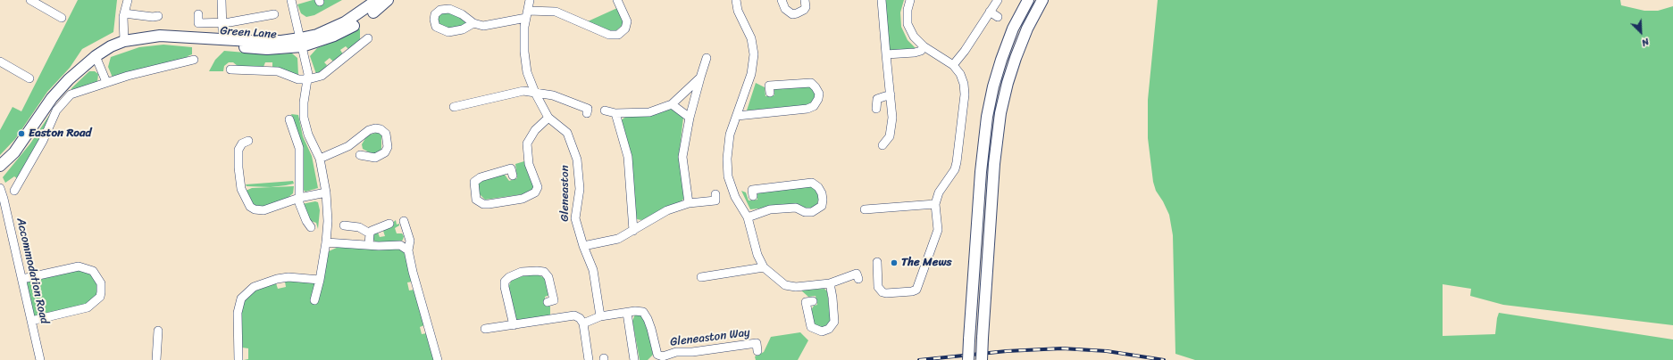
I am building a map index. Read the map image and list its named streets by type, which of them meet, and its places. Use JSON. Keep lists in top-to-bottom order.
{
  "streets": {
    "main road": ["Green Lane"],
    "street": ["Gleneaston", "Accommodation Road", "Gleneaston Way"]
  },
  "crossings": [
    ["Gleneaston", "Gleneaston Way"]
  ],
  "places": ["Easton Road", "The Mews"],
  "north": "bottom right"
}
